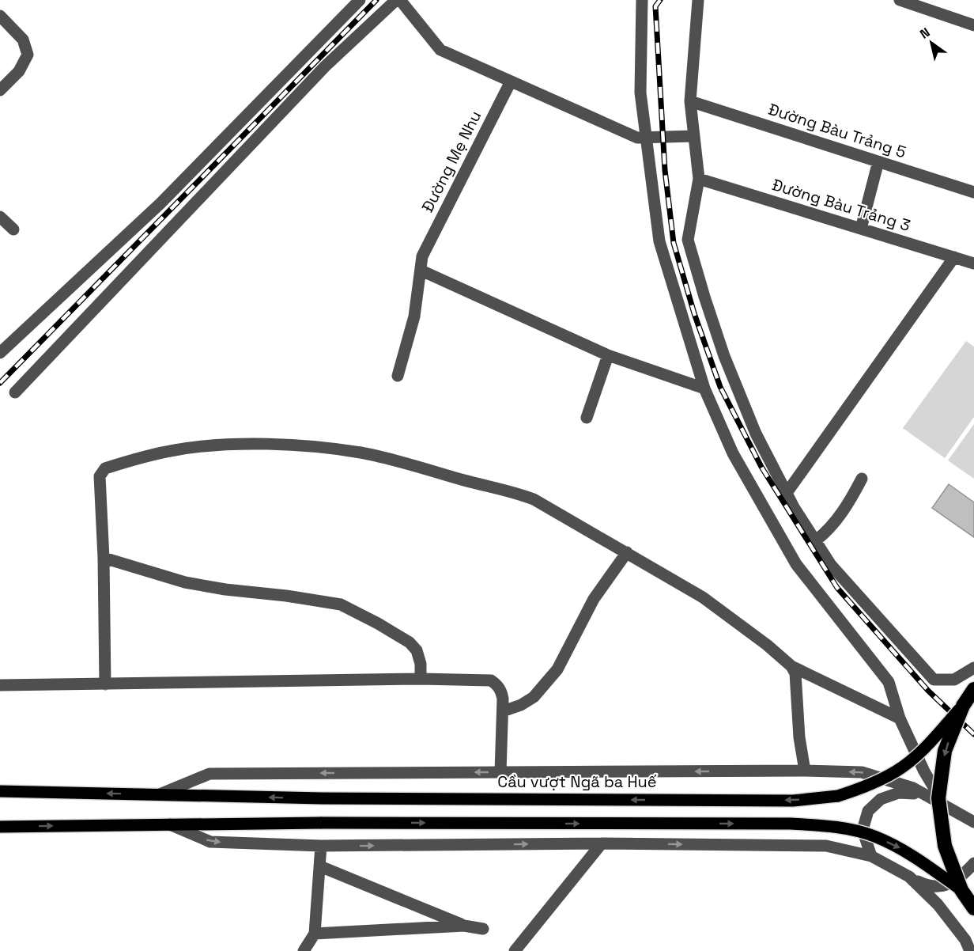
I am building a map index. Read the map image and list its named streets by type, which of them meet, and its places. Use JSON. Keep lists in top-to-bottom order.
{
  "streets": {
    "highway": ["Cầu vượt Ngã ba Huế"],
    "street": ["Đường Bàu Trảng 5", "Đường Mẹ Nhu", "Đường Bàu Trảng 3"]
  },
  "north": "top left"
}
